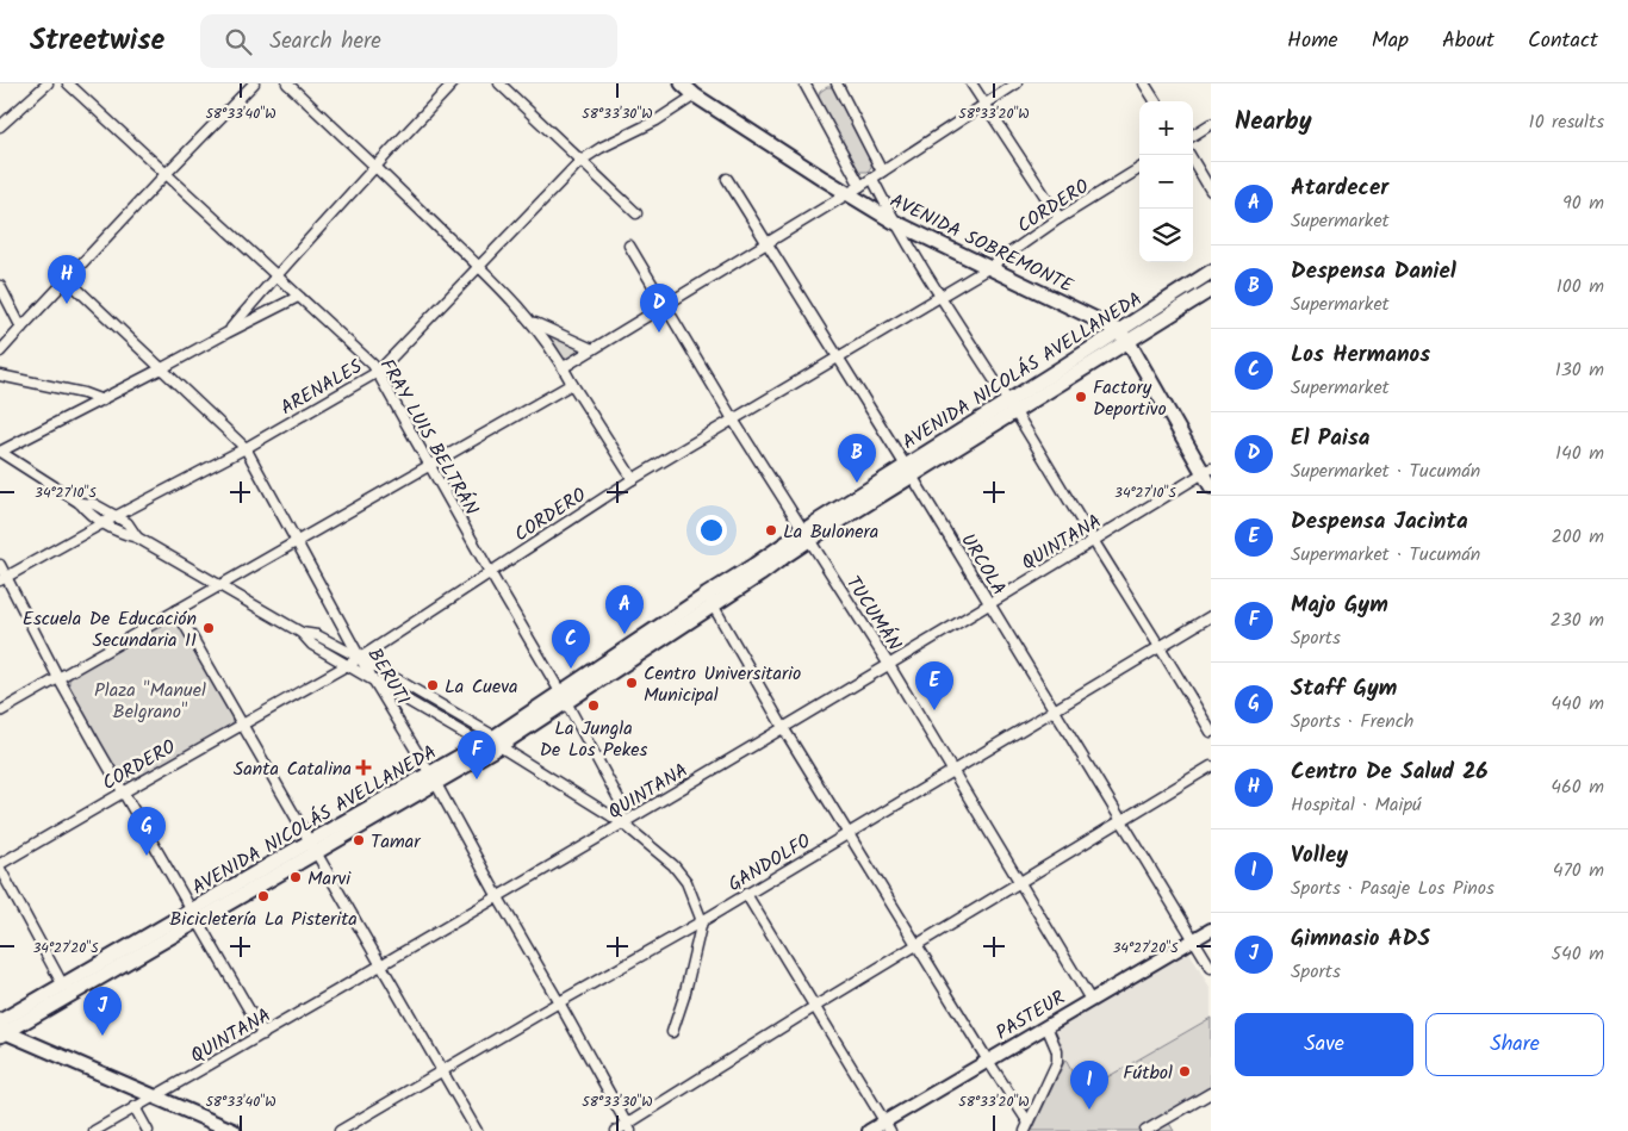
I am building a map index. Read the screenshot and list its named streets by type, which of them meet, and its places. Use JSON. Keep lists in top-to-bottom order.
{
  "streets": {
    "main road": ["AVENIDA SOBREMONTE", "AVENIDA NICOLÁS AVELLANEDA"],
    "street": [
      "CORDERO",
      "ARENALES",
      "FRAY LUIS BELTRÁN",
      "QUINTANA",
      "URCOLA",
      "TUCUMÁN",
      "BERUTI",
      "GANDOLFO",
      "PASTEUR"
    ]
  },
  "crossings": [
    ["CORDERO", "AVENIDA SOBREMONTE"],
    ["CORDERO", "FRAY LUIS BELTRÁN"],
    ["CORDERO", "URCOLA"],
    ["CORDERO", "TUCUMÁN"],
    ["CORDERO", "BERUTI"],
    ["AVENIDA SOBREMONTE", "AVENIDA NICOLÁS AVELLANEDA"],
    ["AVENIDA SOBREMONTE", "ARENALES"],
    ["AVENIDA SOBREMONTE", "QUINTANA"],
    ["AVENIDA NICOLÁS AVELLANEDA", "FRAY LUIS BELTRÁN"],
    ["AVENIDA NICOLÁS AVELLANEDA", "URCOLA"],
    ["AVENIDA NICOLÁS AVELLANEDA", "TUCUMÁN"],
    ["AVENIDA NICOLÁS AVELLANEDA", "BERUTI"],
    ["ARENALES", "FRAY LUIS BELTRÁN"],
    ["ARENALES", "BERUTI"],
    ["FRAY LUIS BELTRÁN", "QUINTANA"],
    ["QUINTANA", "URCOLA"],
    ["QUINTANA", "TUCUMÁN"],
    ["QUINTANA", "BERUTI"],
    ["URCOLA", "GANDOLFO"],
    ["URCOLA", "PASTEUR"],
    ["TUCUMÁN", "GANDOLFO"],
    ["TUCUMÁN", "PASTEUR"],
    ["BERUTI", "GANDOLFO"]
  ],
  "parks": ["Plaza \"Manuel Belgrano\""],
  "places": {
    "other": [
      "Factory Deportivo",
      "La Bulonera",
      "Escuela De Educación Secundaria 11",
      "Centro Universitario Municipal",
      "La Cueva",
      "La Jungla De Los Pekes",
      "Tamar",
      "Marvi",
      "Bicicletería La Pisterita",
      "Fútbol"
    ],
    "health": ["Santa Catalina"]
  },
  "page": {
    "header": "Streetwise",
    "search": "Search here",
    "nav": [
      "Home",
      "Map",
      "About",
      "Contact"
    ],
    "heading": ["Nearby", "10 results"],
    "map_buttons": ["+", "−"],
    "list": [
      {
        "mark": "A",
        "name": "Atardecer",
        "note": "Supermarket",
        "value": "90 m"
      },
      {
        "mark": "B",
        "name": "Despensa Daniel",
        "note": "Supermarket",
        "value": "100 m"
      },
      {
        "mark": "C",
        "name": "Los Hermanos",
        "note": "Supermarket",
        "value": "130 m"
      },
      {
        "mark": "D",
        "name": "El Paisa",
        "note": "Supermarket · Tucumán",
        "value": "140 m"
      },
      {
        "mark": "E",
        "name": "Despensa Jacinta",
        "note": "Supermarket · Tucumán",
        "value": "200 m"
      },
      {
        "mark": "F",
        "name": "Majo Gym",
        "note": "Sports",
        "value": "230 m"
      },
      {
        "mark": "G",
        "name": "Staff Gym",
        "note": "Sports · French",
        "value": "440 m"
      },
      {
        "mark": "H",
        "name": "Centro De Salud 26",
        "note": "Hospital · Maipú",
        "value": "460 m"
      },
      {
        "mark": "I",
        "name": "Volley",
        "note": "Sports · Pasaje Los Pinos",
        "value": "470 m"
      },
      {
        "mark": "J",
        "name": "Gimnasio ADS",
        "note": "Sports",
        "value": "540 m"
      }
    ],
    "pins": [
      "H",
      "D",
      "B",
      "A",
      "C",
      "E",
      "F",
      "G",
      "J",
      "I"
    ],
    "buttons": ["Save", "Share"]
  },
  "coordinates": [
    "58°33'40\"W",
    "58°33'30\"W",
    "58°33'20\"W",
    "34°27'10\"S",
    "34°27'20\"S"
  ]
}
